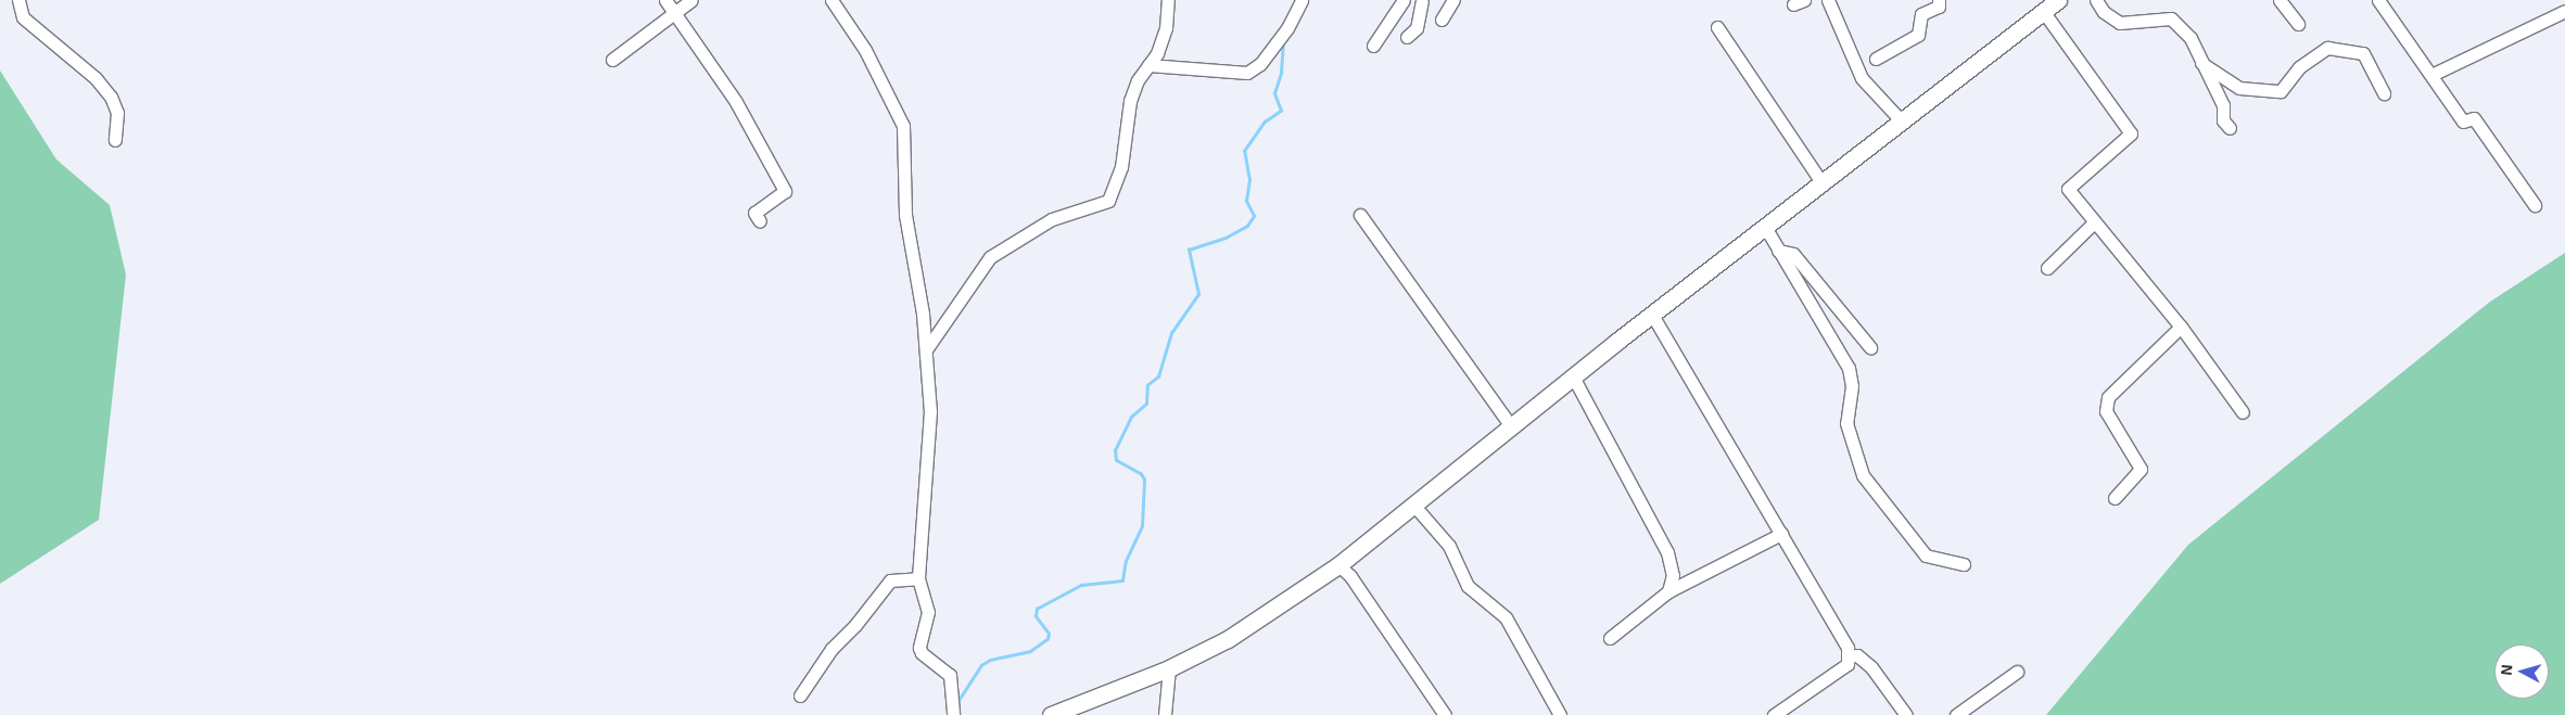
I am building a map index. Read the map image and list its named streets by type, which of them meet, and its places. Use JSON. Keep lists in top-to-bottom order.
{
  "north": "left"
}
